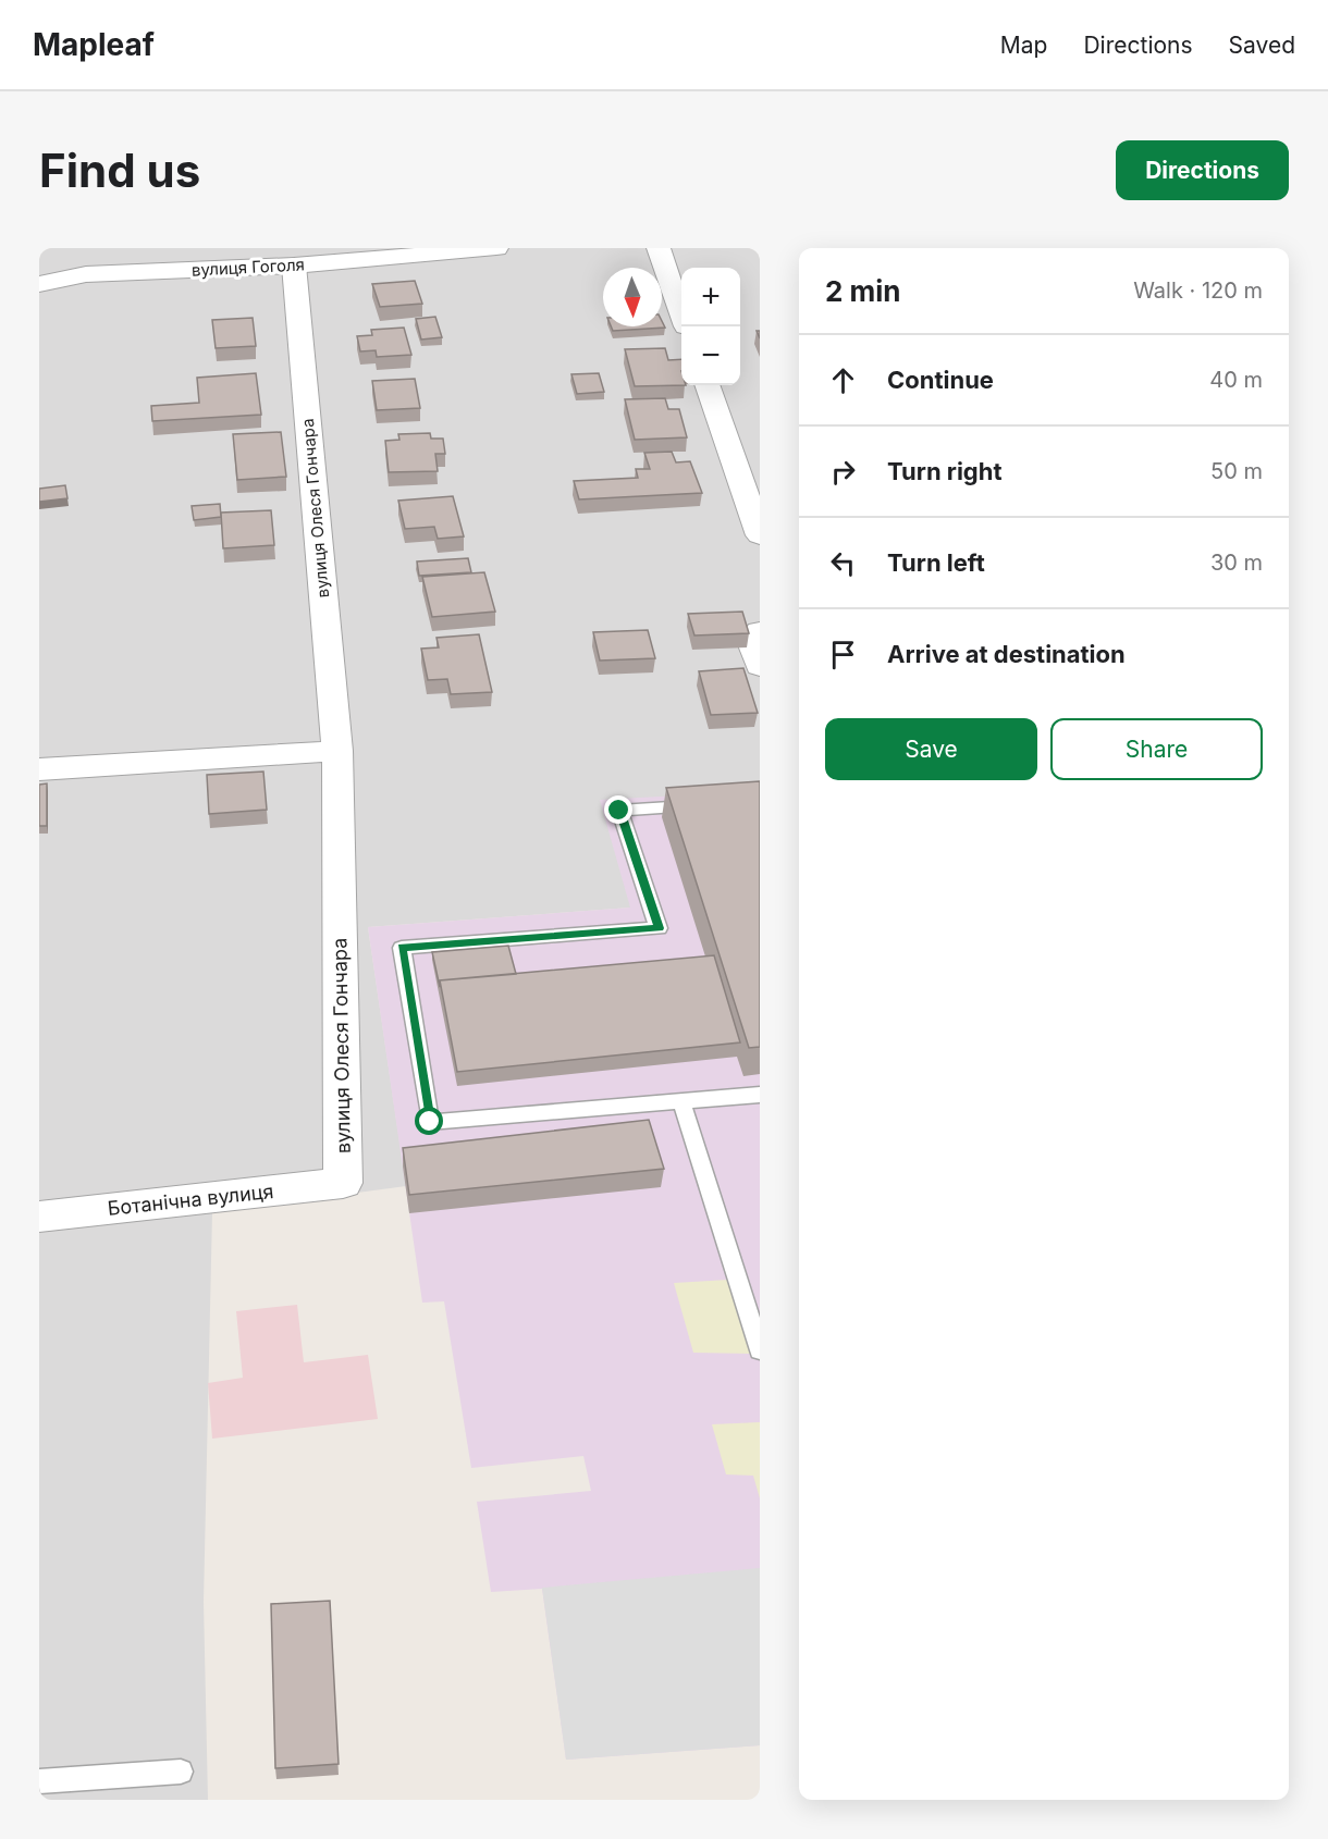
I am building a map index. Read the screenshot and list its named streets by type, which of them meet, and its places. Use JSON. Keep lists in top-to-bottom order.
{
  "streets": {
    "street": ["вулиця Гоголя", "вулиця Олеся Гончара", "Ботанічна вулиця"]
  },
  "crossings": [
    ["вулиця Гоголя", "вулиця Олеся Гончара"],
    ["вулиця Олеся Гончара", "Ботанічна вулиця"]
  ],
  "north": "bottom",
  "page": {
    "header": "Mapleaf",
    "nav": ["Map", "Directions", "Saved"],
    "buttons": [
      "Directions",
      ["Save", "Share"]
    ],
    "title": "Find us",
    "heading": ["2 min", "Walk · 120 m"],
    "map_buttons": ["+", "−"],
    "list": [
      ["Continue", "40 m"],
      ["Turn right", "50 m"],
      ["Turn left", "30 m"],
      "Arrive at destination"
    ]
  }
}
